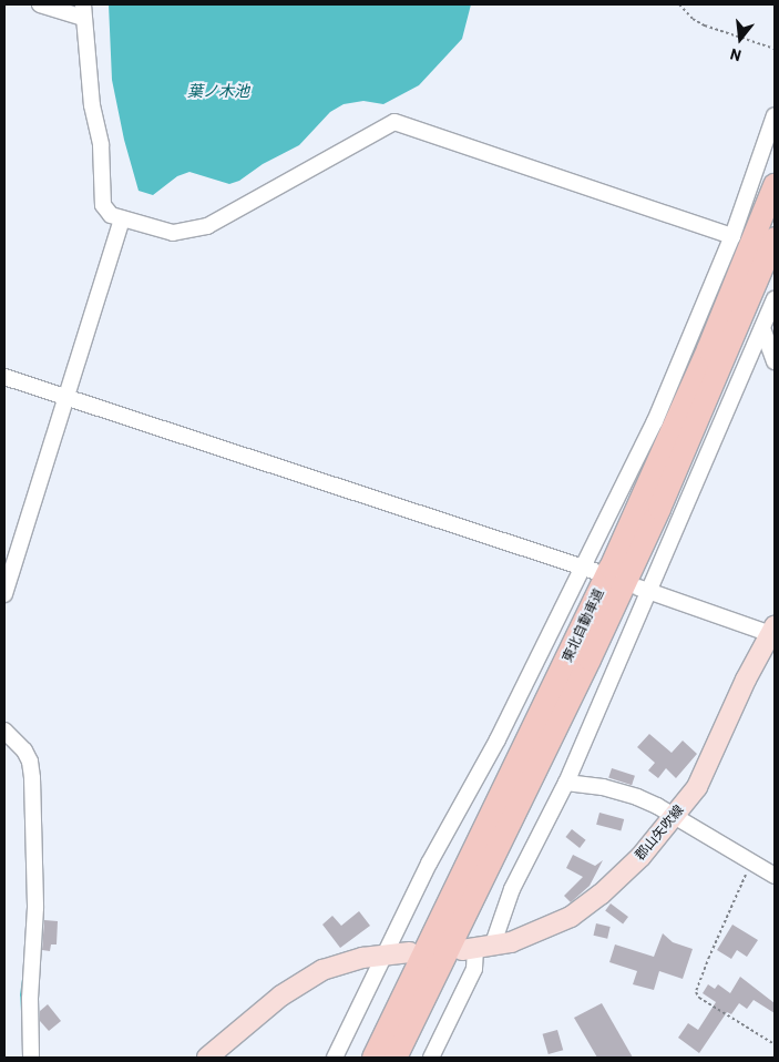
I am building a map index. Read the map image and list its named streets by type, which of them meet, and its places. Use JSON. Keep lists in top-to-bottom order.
{
  "streets": {
    "highway": ["東北自動車道"],
    "main road": ["郡山矢吹線"]
  },
  "water": ["葉ノ木池"],
  "north": "bottom"
}
